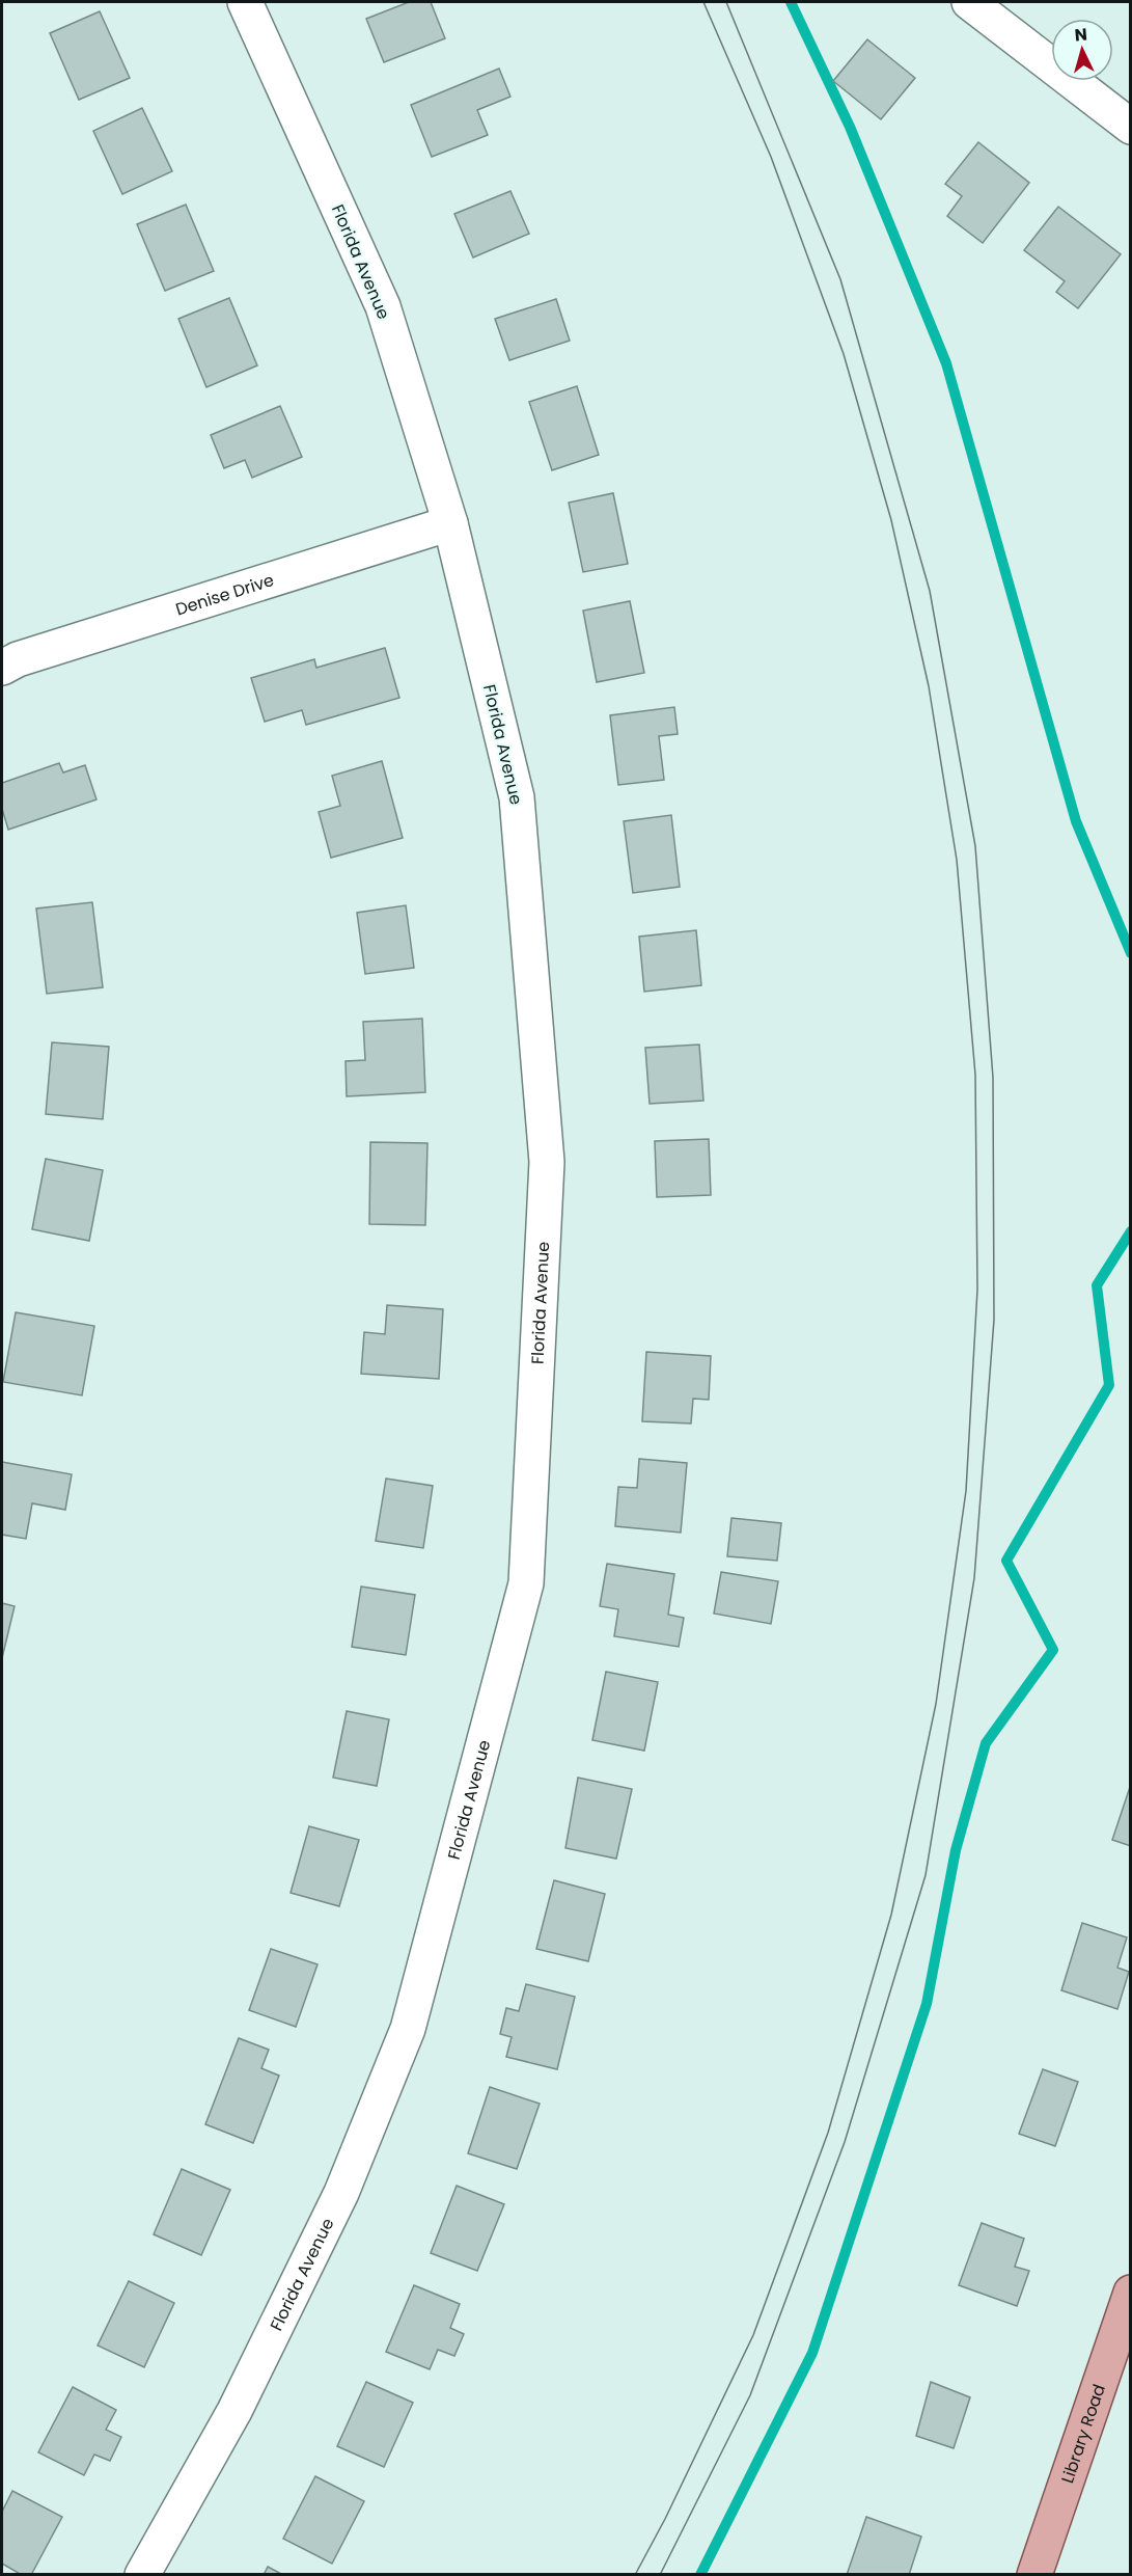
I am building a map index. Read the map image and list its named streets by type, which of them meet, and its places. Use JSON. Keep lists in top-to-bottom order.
{
  "streets": {
    "main road": ["Library Road"],
    "street": ["Florida Avenue", "Denise Drive"]
  },
  "crossings": [
    ["Florida Avenue", "Denise Drive"]
  ],
  "north": "top"
}
